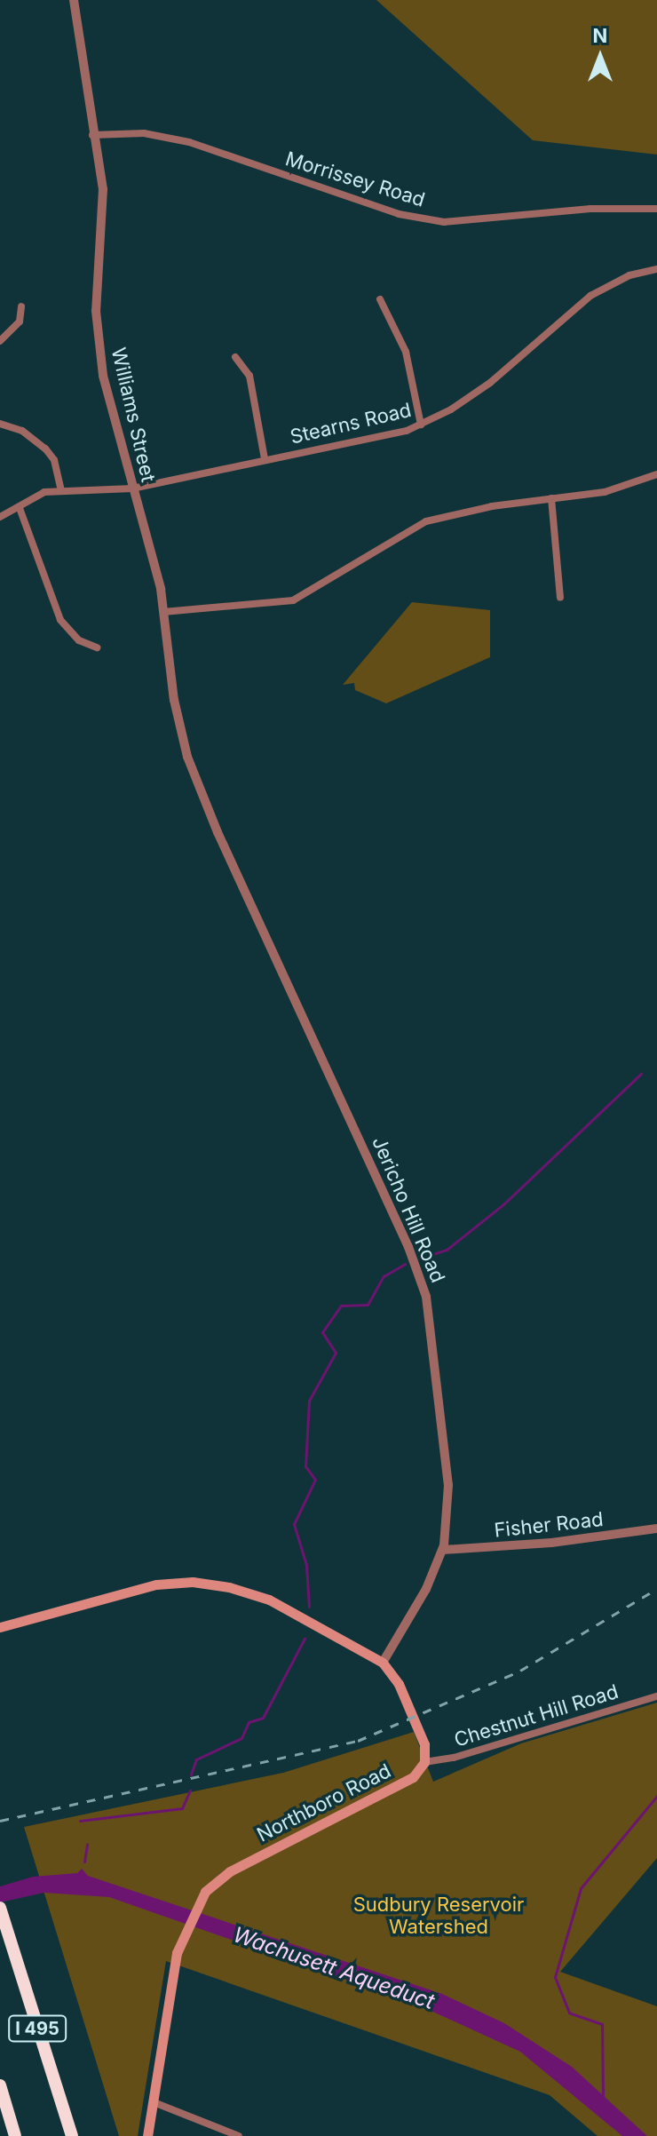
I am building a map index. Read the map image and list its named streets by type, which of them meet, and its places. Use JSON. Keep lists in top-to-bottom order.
{
  "streets": {
    "highway": ["I 495"],
    "main road": ["Northboro Road"],
    "street": [
      "Morrissey Road",
      "Williams Street",
      "Stearns Road",
      "Jericho Hill Road",
      "Fisher Road",
      "Chestnut Hill Road"
    ]
  },
  "crossings": [
    ["Morrissey Road", "Williams Street"],
    ["Williams Street", "Stearns Road"],
    ["Williams Street", "Jericho Hill Road"],
    ["Jericho Hill Road", "Fisher Road"],
    ["Chestnut Hill Road", "Northboro Road"]
  ],
  "water": ["Wachusett Aqueduct"],
  "parks": ["Sudbury Reservoir Watershed"],
  "north": "top"
}
